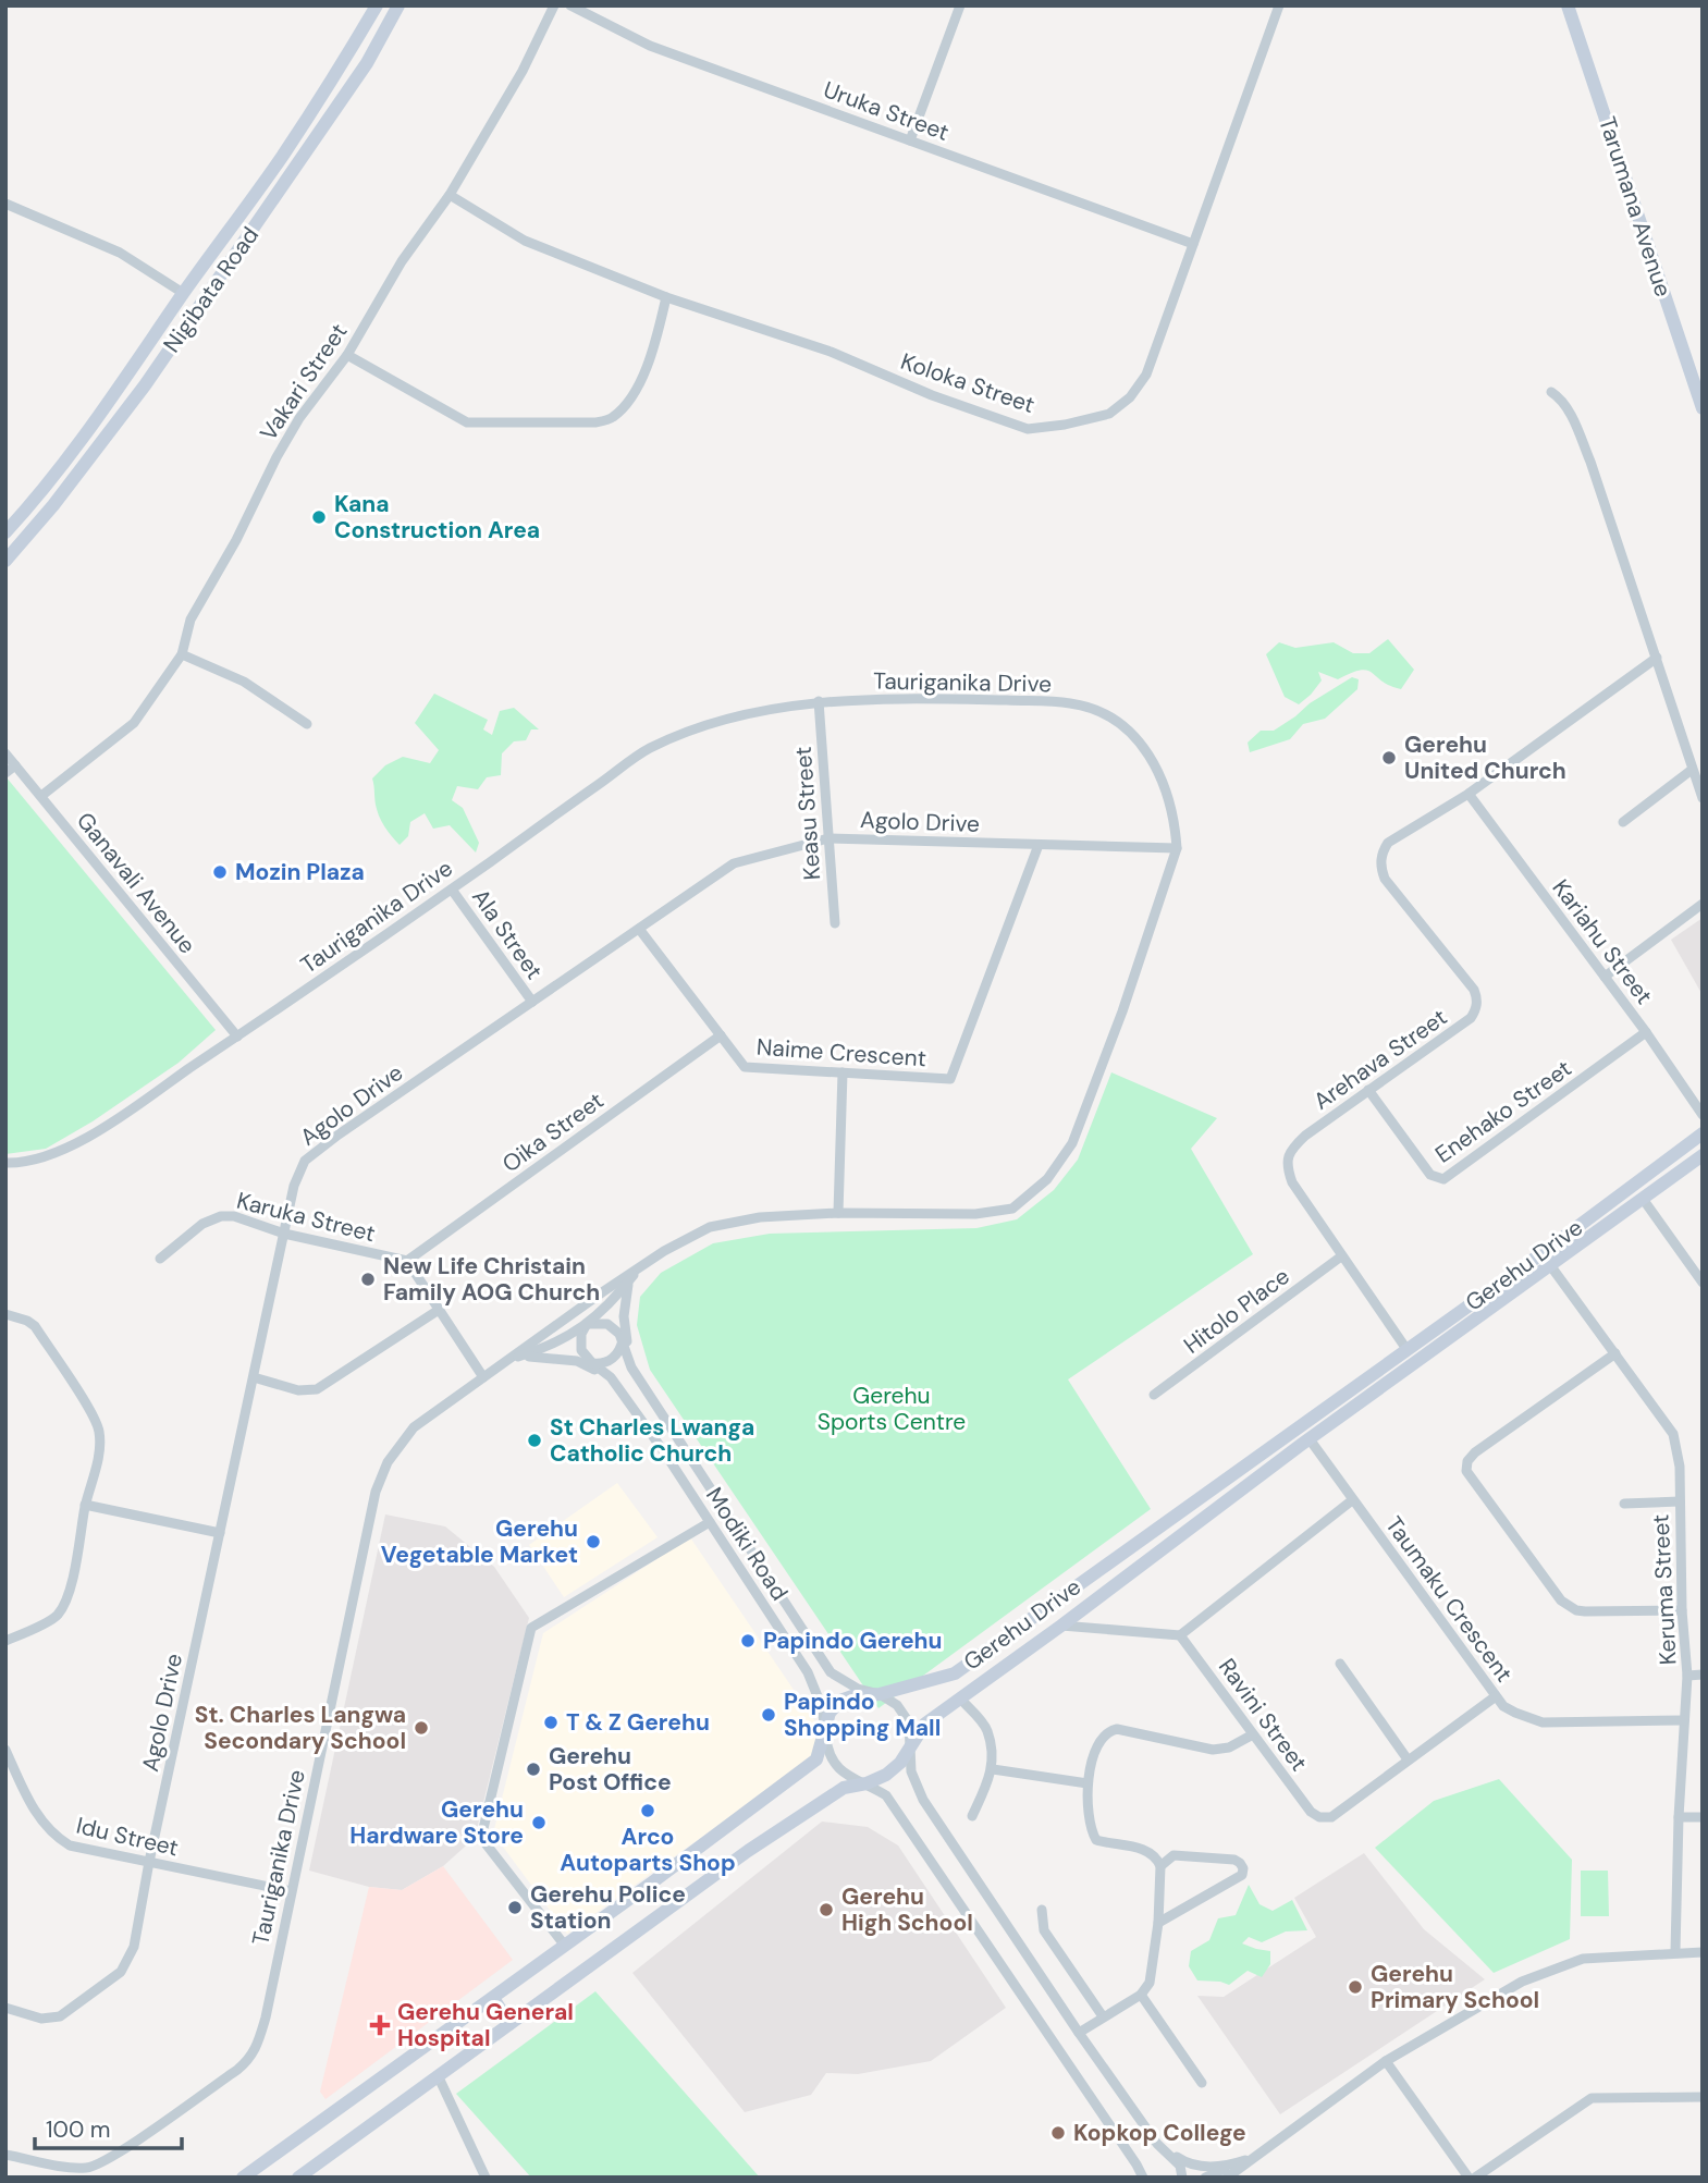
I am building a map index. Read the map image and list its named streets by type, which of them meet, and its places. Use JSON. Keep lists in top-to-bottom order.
{
  "streets": {
    "street": [
      "Uruka Street",
      "Tarumana Avenue",
      "Nigibata Road",
      "Vakari Street",
      "Koloka Street",
      "Tauriganika Drive",
      "Keasu Street",
      "Agolo Drive",
      "Ganavali Avenue",
      "Ala Street",
      "Kariahu Street",
      "Naime Crescent",
      "Arehava Street",
      "Enehako Street",
      "Oika Street",
      "Karuka Street",
      "Gerehu Drive",
      "Hitolo Place",
      "Modiki Road",
      "Keruma Street",
      "Taumaku Crescent",
      "Ravini Street",
      "Idu Street"
    ]
  },
  "crossings": [
    ["Uruka Street", "Koloka Street"],
    ["Vakari Street", "Koloka Street"],
    ["Vakari Street", "Ganavali Avenue"],
    ["Tauriganika Drive", "Keasu Street"],
    ["Tauriganika Drive", "Agolo Drive"],
    ["Tauriganika Drive", "Ganavali Avenue"],
    ["Tauriganika Drive", "Ala Street"],
    ["Tauriganika Drive", "Modiki Road"],
    ["Tauriganika Drive", "Idu Street"],
    ["Keasu Street", "Agolo Drive"],
    ["Agolo Drive", "Ala Street"],
    ["Agolo Drive", "Naime Crescent"],
    ["Agolo Drive", "Karuka Street"],
    ["Agolo Drive", "Idu Street"],
    ["Kariahu Street", "Arehava Street"],
    ["Kariahu Street", "Enehako Street"],
    ["Naime Crescent", "Oika Street"],
    ["Arehava Street", "Enehako Street"],
    ["Arehava Street", "Gerehu Drive"],
    ["Arehava Street", "Hitolo Place"],
    ["Oika Street", "Karuka Street"],
    ["Gerehu Drive", "Modiki Road"],
    ["Gerehu Drive", "Keruma Street"],
    ["Gerehu Drive", "Taumaku Crescent"],
    ["Keruma Street", "Taumaku Crescent"],
    ["Taumaku Crescent", "Ravini Street"]
  ],
  "parks": ["Gerehu Sports Centre"],
  "places": {
    "other": [
      "Kana Construction Area",
      "Gerehu United Church",
      "Mozin Plaza",
      "New Life Christain Family AOG Church",
      "St Charles Lwanga Catholic Church",
      "Gerehu Vegetable Market",
      "Papindo Gerehu",
      "Papindo Shopping Mall",
      "T & Z Gerehu",
      "St. Charles Langwa Secondary School",
      "Gerehu Post Office",
      "Arco Autoparts Shop",
      "Gerehu Hardware Store",
      "Gerehu Police Station",
      "Gerehu High School",
      "Gerehu Primary School",
      "Kopkop College"
    ],
    "health": ["Gerehu General Hospital"]
  },
  "scale_bar": "100 m"
}
